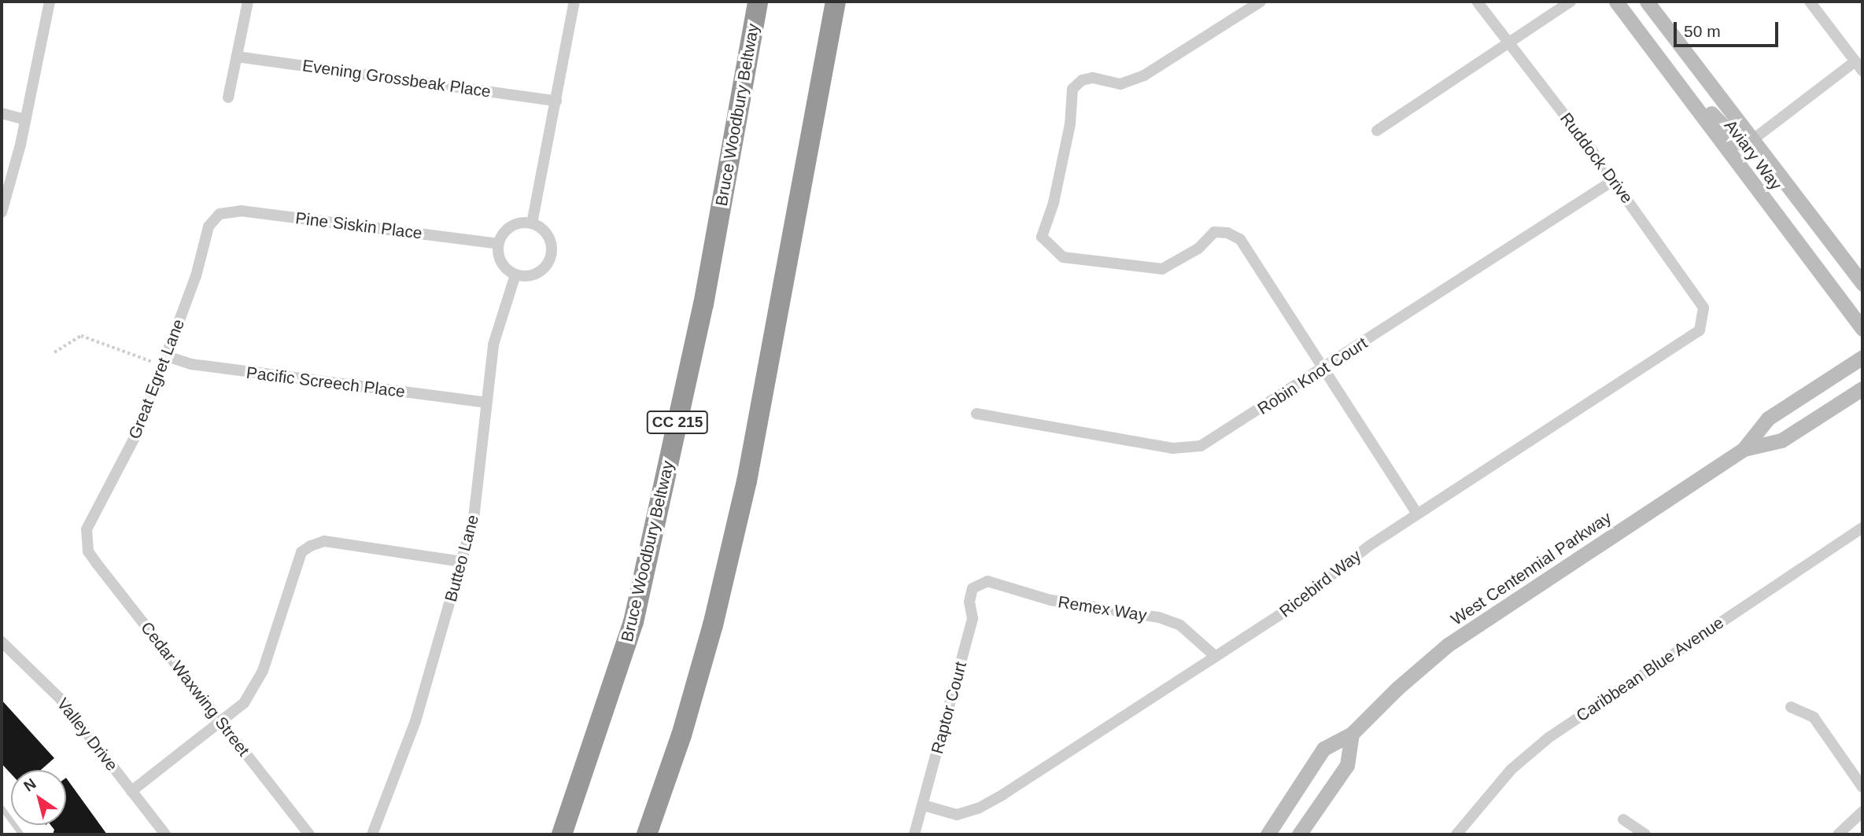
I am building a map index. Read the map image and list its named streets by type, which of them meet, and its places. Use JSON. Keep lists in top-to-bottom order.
{
  "streets": {
    "highway": ["Bruce Woodbury Beltway", "CC 215"],
    "main road": ["Aviary Way", "West Centennial Parkway"],
    "street": [
      "Evening Grossbeak Place",
      "Ruddock Drive",
      "Pine Siskin Place",
      "Robin Knot Court",
      "Great Egret Lane",
      "Pacific Screech Place",
      "Butteo Lane",
      "Ricebird Way",
      "Remex Way",
      "Caribbean Blue Avenue",
      "Cedar Waxwing Street",
      "Raptor Court",
      "Valley Drive"
    ]
  },
  "crossings": [
    ["Ruddock Drive", "Robin Knot Court"],
    ["Ruddock Drive", "Ricebird Way"],
    ["Pine Siskin Place", "Great Egret Lane"],
    ["Pine Siskin Place", "Butteo Lane"],
    ["Great Egret Lane", "Pacific Screech Place"],
    ["Great Egret Lane", "Cedar Waxwing Street"],
    ["Pacific Screech Place", "Butteo Lane"],
    ["Ricebird Way", "Remex Way"],
    ["Ricebird Way", "Raptor Court"],
    ["Remex Way", "Raptor Court"]
  ],
  "scale_bar": "50 m",
  "north": "top left"
}
